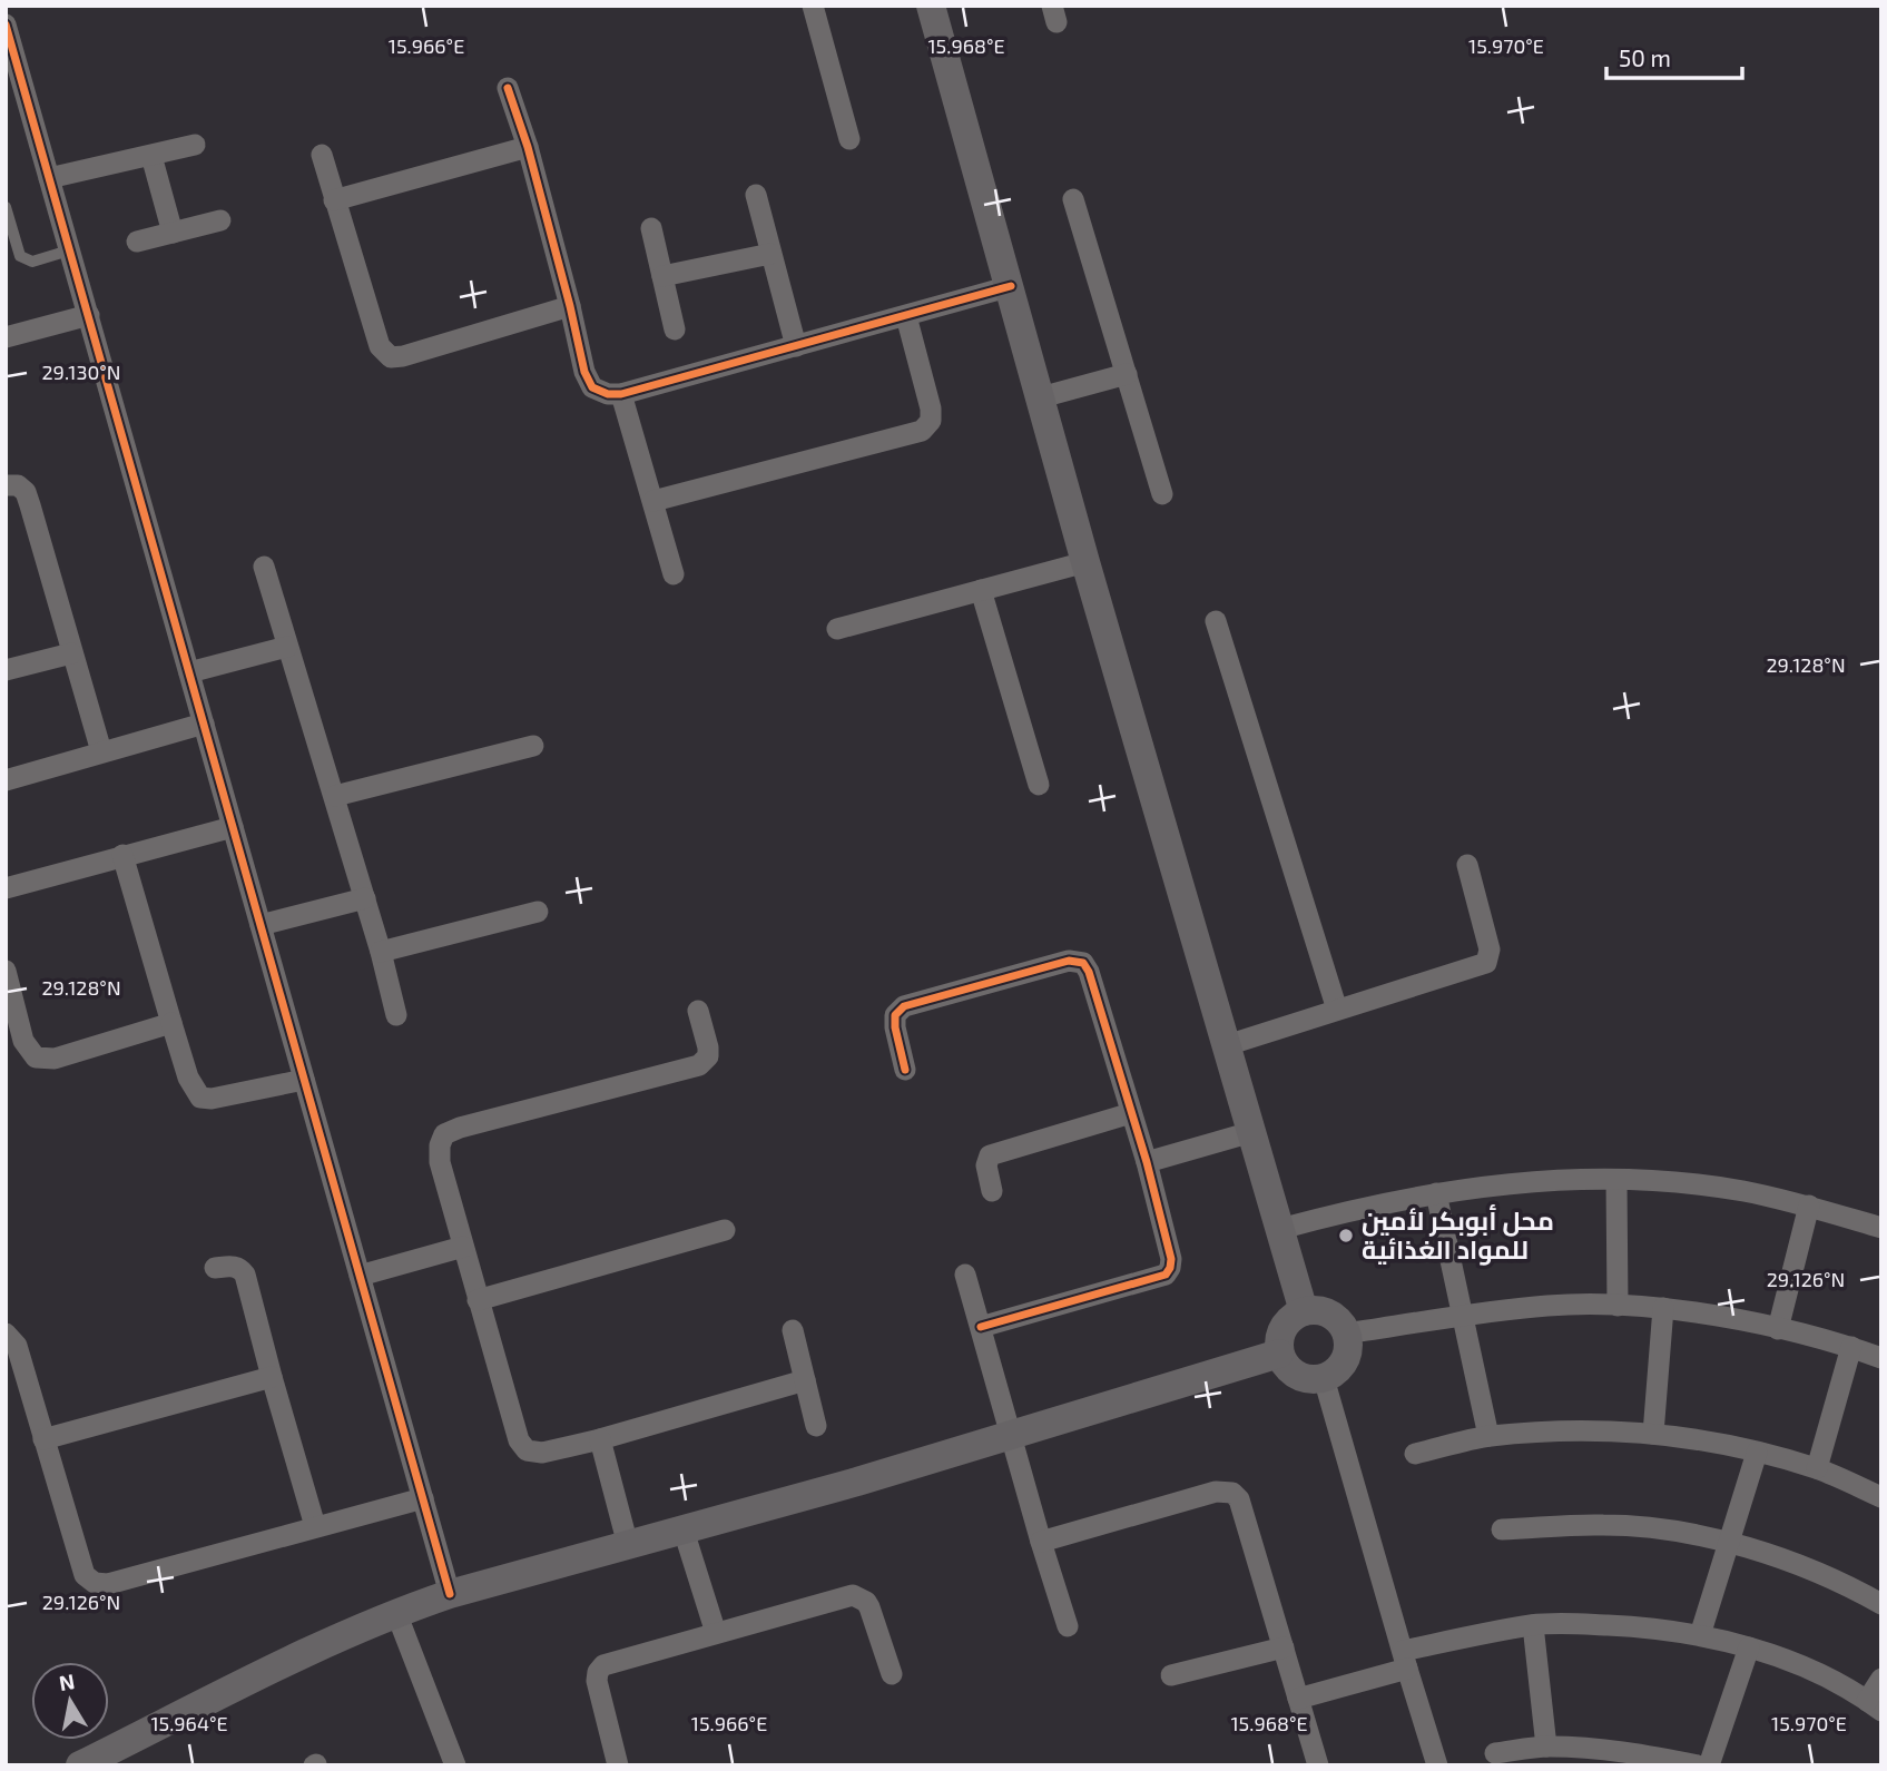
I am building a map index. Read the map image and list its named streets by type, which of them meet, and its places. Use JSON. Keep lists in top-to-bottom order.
{
  "places": ["محل أبوبكر لأمين للمواد الغذائية"],
  "scale_bar": "50 m",
  "north": "top",
  "coordinates": [
    "15.966°E",
    "15.968°E",
    "15.970°E",
    "29.130°N",
    "29.128°N",
    "29.126°N",
    "15.964°E"
  ]
}
